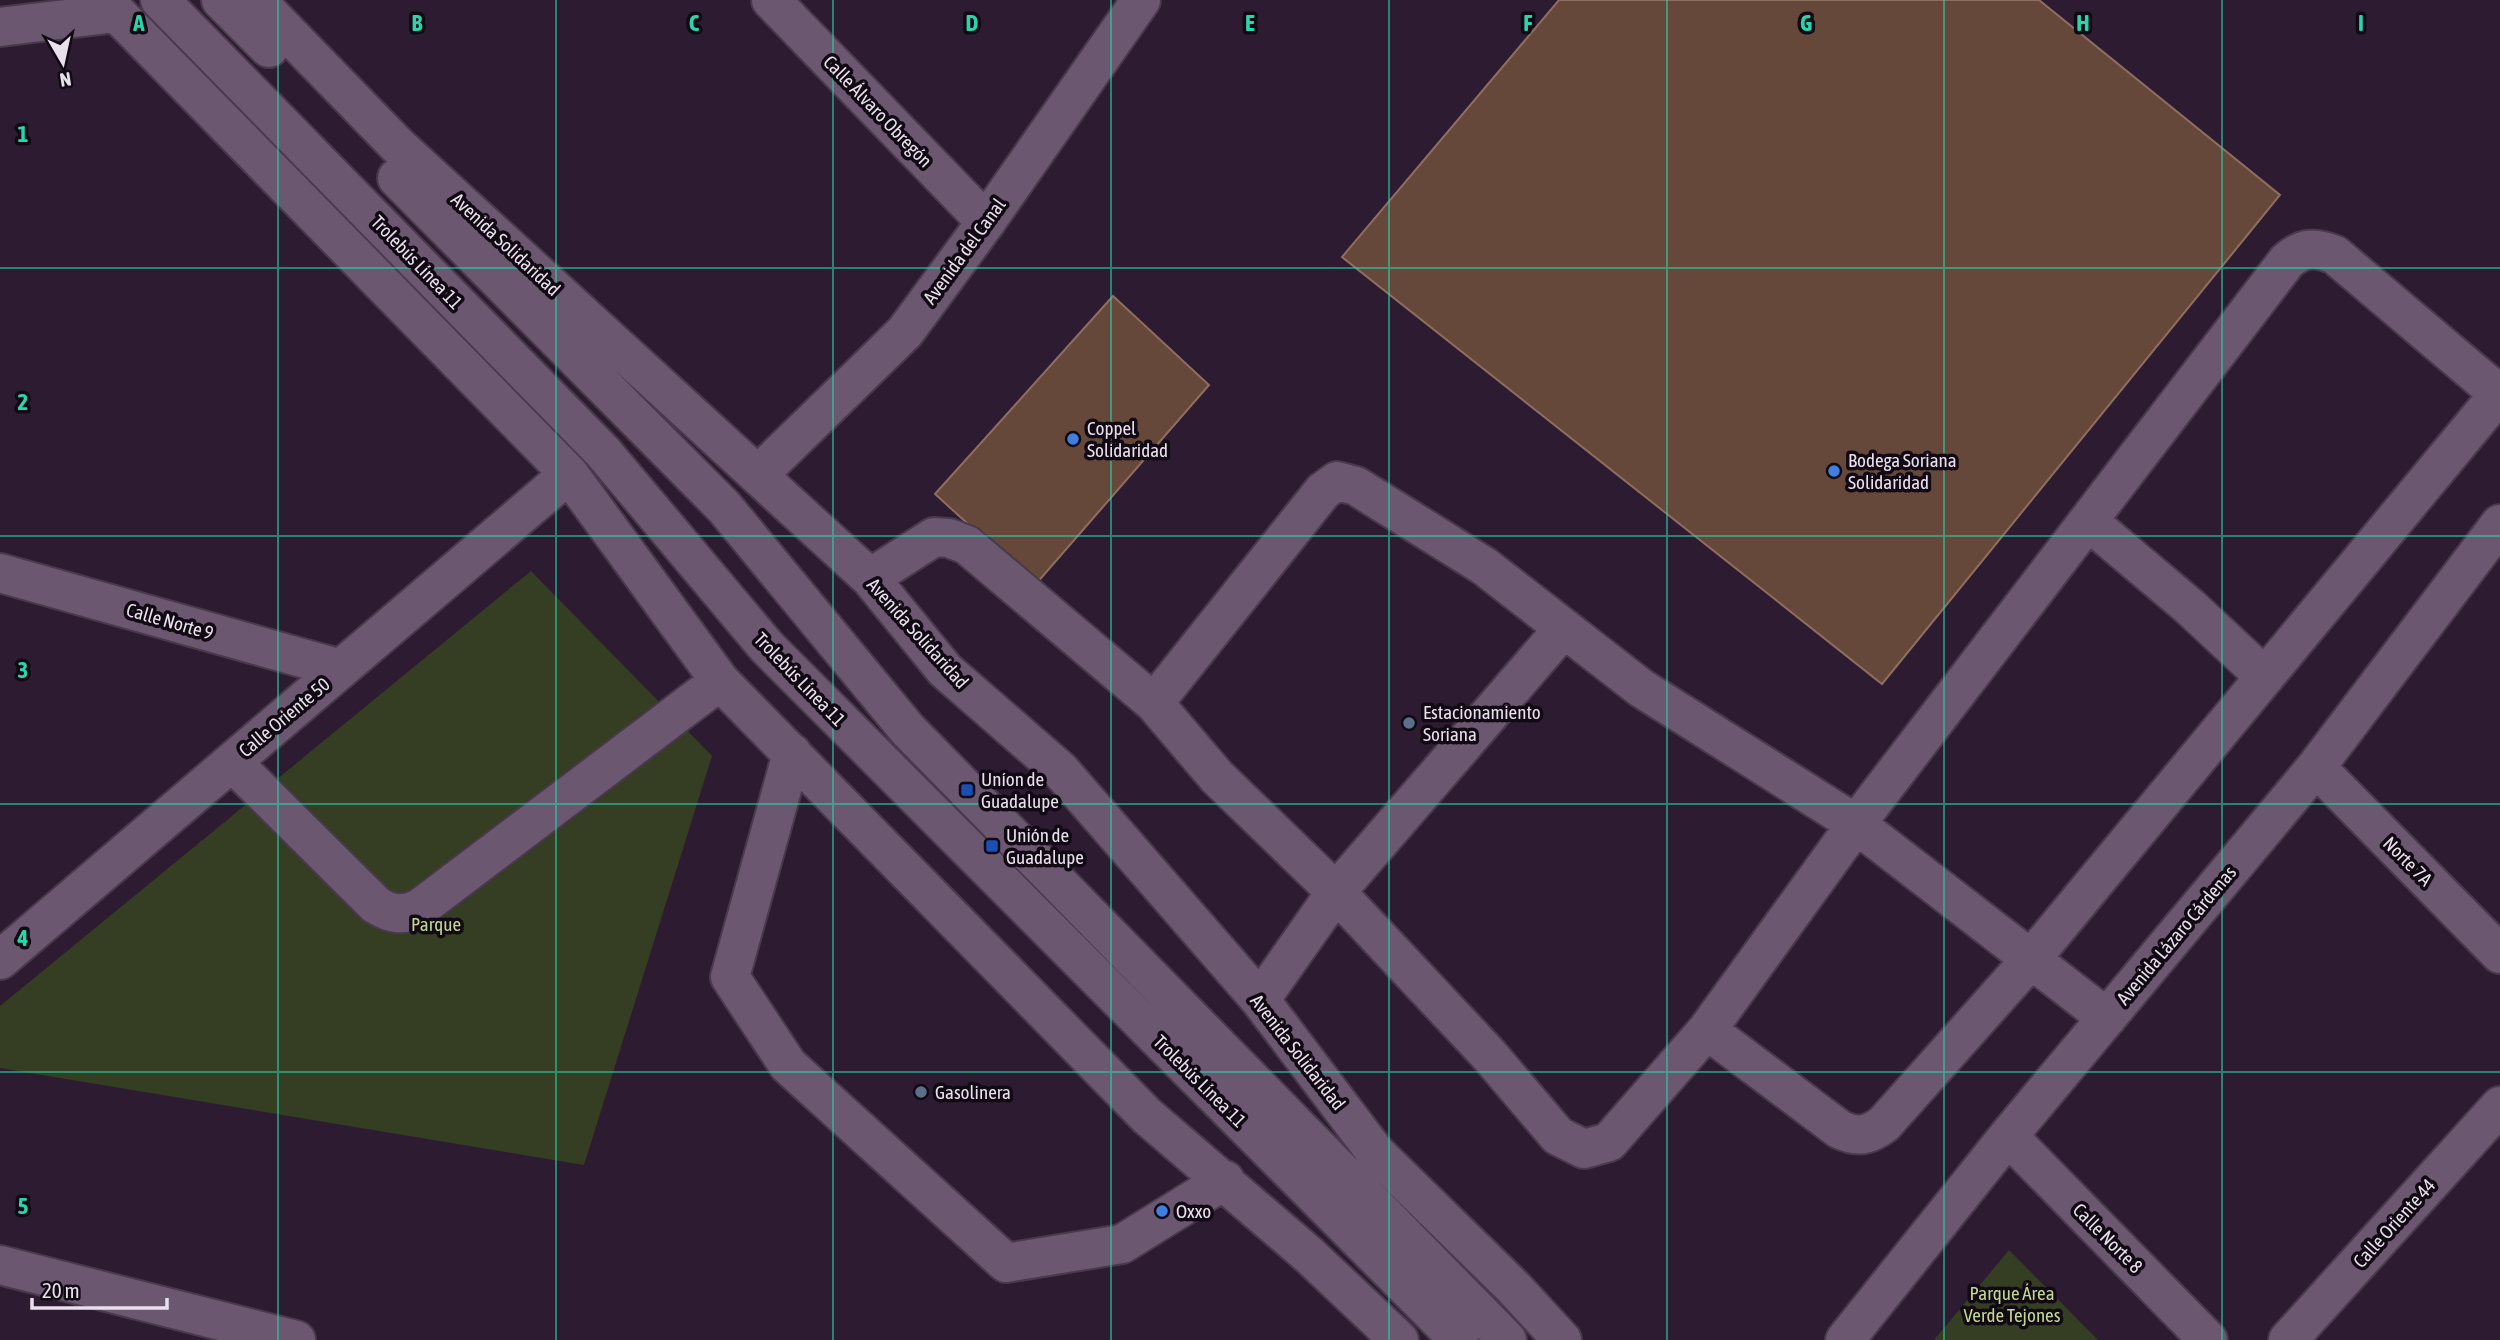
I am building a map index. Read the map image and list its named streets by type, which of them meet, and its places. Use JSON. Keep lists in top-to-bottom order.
{
  "streets": {
    "street": [
      "Calle Álvaro Obregón",
      "Avenida Solidaridad",
      "Avenida del Canal",
      "Trolebús Línea 11",
      "Calle Norte 9",
      "Calle Oriente 50",
      "Norte 7A",
      "Avenida Lázaro Cárdenas",
      "Calle Oriente 44",
      "Calle Norte 8"
    ]
  },
  "crossings": [
    ["Calle Álvaro Obregón", "Avenida del Canal"],
    ["Avenida Solidaridad", "Avenida del Canal"],
    ["Calle Norte 9", "Calle Oriente 50"],
    ["Norte 7A", "Avenida Lázaro Cárdenas"],
    ["Avenida Lázaro Cárdenas", "Calle Norte 8"]
  ],
  "parks": ["Parque", "Parque Área Verde Tejones"],
  "places": {
    "other": [
      "Coppel Solidaridad",
      "Bodega Soriana Solidaridad",
      "Estacionamiento Soriana",
      "Gasolinera",
      "Oxxo"
    ],
    "transit": ["Uníon de Guadalupe", "Unión de Guadalupe"]
  },
  "scale_bar": "20 m",
  "north": "bottom",
  "grid": {
    "columns": [
      "A",
      "B",
      "C",
      "D",
      "E",
      "F",
      "G",
      "H",
      "I"
    ],
    "rows": [
      "1",
      "2",
      "3",
      "4",
      "5"
    ]
  }
}
